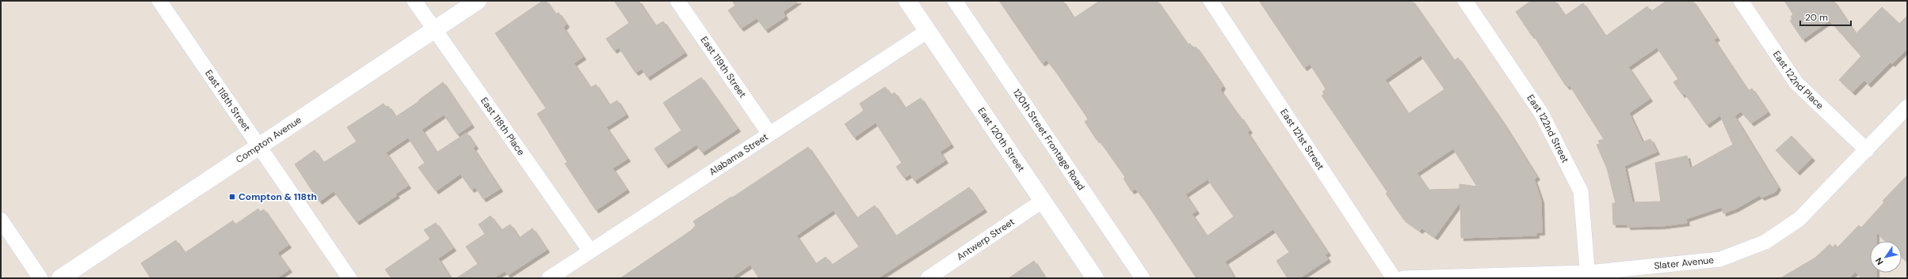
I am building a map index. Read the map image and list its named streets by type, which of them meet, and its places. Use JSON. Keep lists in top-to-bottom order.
{
  "streets": {
    "main road": ["East 120th Street", "Compton Avenue"],
    "street": [
      "East 119th Street",
      "East 122nd Place",
      "East 118th Street",
      "East 118th Place",
      "East 122nd Street",
      "120th Street Frontage Road",
      "East 121st Street",
      "Alabama Street",
      "Antwerp Street",
      "Slater Avenue"
    ]
  },
  "crossings": [
    ["East 119th Street", "Alabama Street"],
    ["East 122nd Place", "Slater Avenue"],
    ["East 118th Street", "Compton Avenue"],
    ["East 118th Place", "Compton Avenue"],
    ["East 118th Place", "Alabama Street"],
    ["East 122nd Street", "Slater Avenue"],
    ["East 120th Street", "Alabama Street"],
    ["East 120th Street", "Antwerp Street"]
  ],
  "places": {
    "transit": ["Compton & 118th"]
  },
  "scale_bar": "20 m",
  "north": "bottom left"
}
